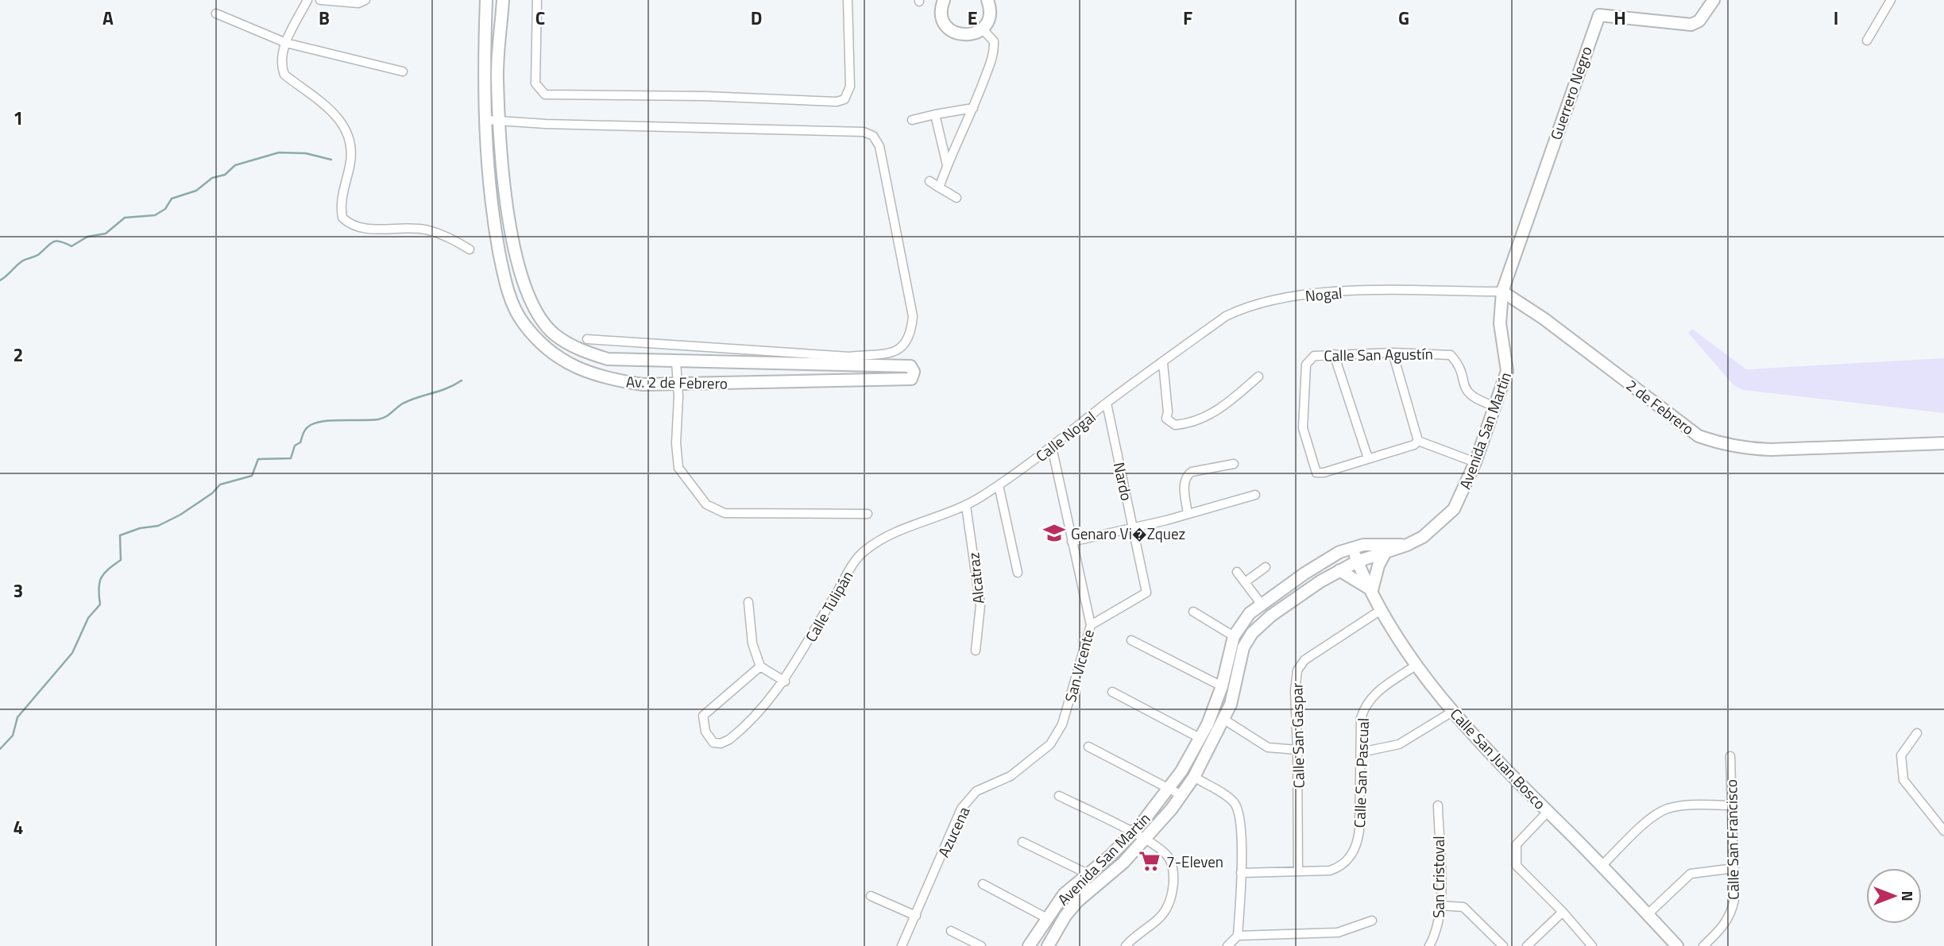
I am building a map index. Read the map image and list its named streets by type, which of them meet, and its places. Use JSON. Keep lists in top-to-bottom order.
{
  "streets": {
    "street": [
      "Guerrero Negro",
      "Nogal",
      "Calle San Agustín",
      "Av. 2 de Febrero",
      "2 de Febrero",
      "Avenida San Martín",
      "Calle Nogal",
      "Nardo",
      "Alcatraz",
      "Calle Tulipán",
      "San Vicente",
      "Calle San Gaspar",
      "Calle San Juan Bosco",
      "Calle San Pascual",
      "Azucena",
      "Calle San Francisco",
      "Avenida San Martin",
      "San Cristoval"
    ]
  },
  "crossings": [
    ["Guerrero Negro", "Nogal"],
    ["Guerrero Negro", "2 de Febrero"],
    ["Guerrero Negro", "Avenida San Martín"],
    ["Nogal", "2 de Febrero"],
    ["Nogal", "Avenida San Martín"],
    ["Nogal", "Calle Nogal"],
    ["Calle San Agustín", "Avenida San Martín"],
    ["2 de Febrero", "Avenida San Martín"],
    ["Avenida San Martín", "Avenida San Martin"],
    ["Calle Nogal", "Nardo"],
    ["Calle Nogal", "Alcatraz"],
    ["Calle Nogal", "Calle Tulipán"],
    ["Nardo", "San Vicente"],
    ["Alcatraz", "Calle Tulipán"],
    ["San Vicente", "Azucena"],
    ["Calle San Gaspar", "Calle San Juan Bosco"],
    ["Calle San Gaspar", "Calle San Pascual"],
    ["Calle San Juan Bosco", "Calle San Pascual"],
    ["Calle San Juan Bosco", "Avenida San Martin"]
  ],
  "places": {
    "school or university": ["Genaro Vi�Zquez"],
    "supermarket": ["7-Eleven"]
  },
  "north": "right",
  "grid": {
    "columns": [
      "A",
      "B",
      "C",
      "D",
      "E",
      "F",
      "G",
      "H",
      "I"
    ],
    "rows": [
      "1",
      "2",
      "3",
      "4"
    ]
  }
}
